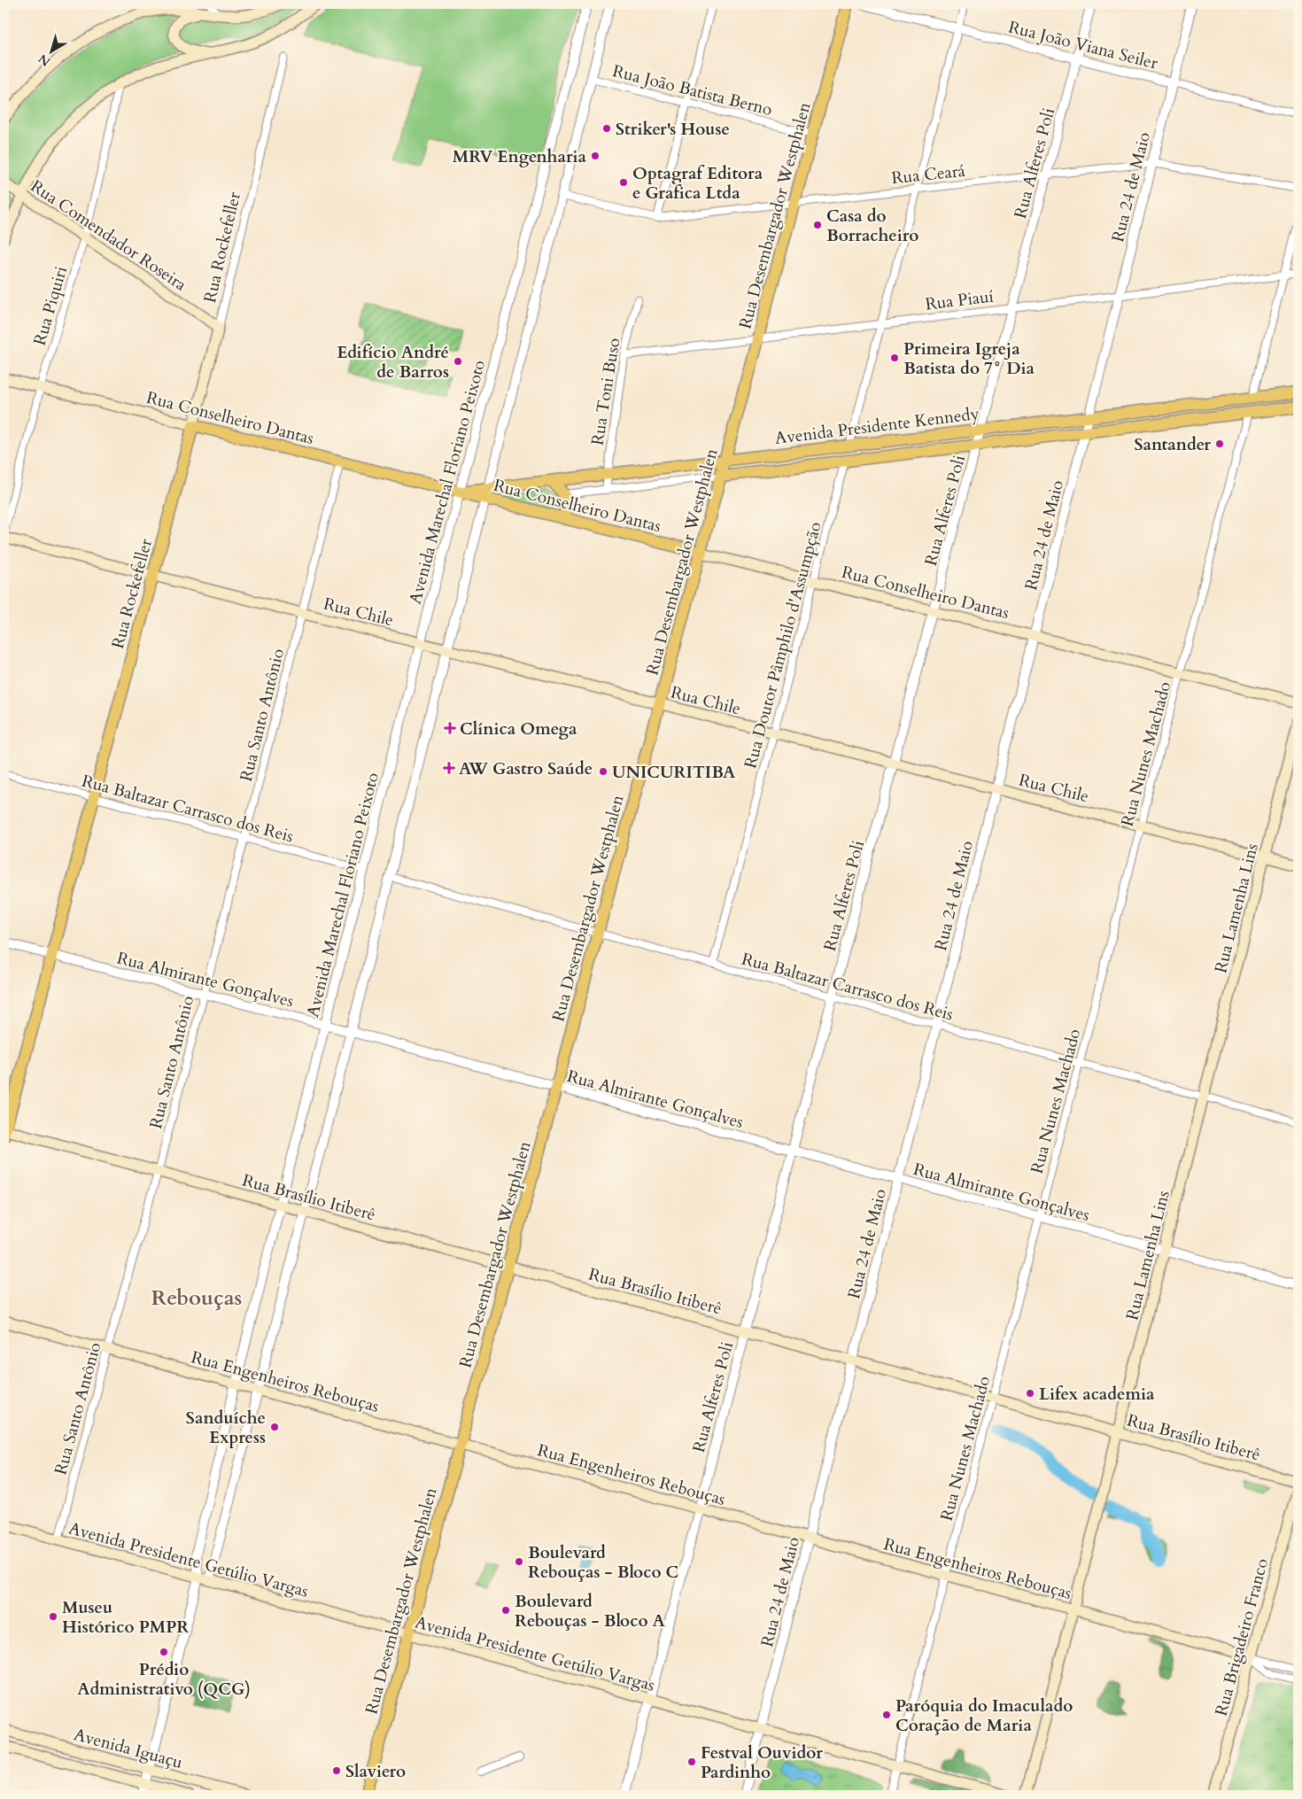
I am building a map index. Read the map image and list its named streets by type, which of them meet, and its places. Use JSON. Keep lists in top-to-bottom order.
{
  "streets": {
    "main road": [
      "Rua Desembargador Westphalen",
      "Rua Comendador Roseira",
      "Rua Rockefeller",
      "Rua Conselheiro Dantas",
      "Avenida Presidente Kennedy",
      "Rua Chile",
      "Rua Lamenha Lins",
      "Rua Brasílio Itiberê",
      "Rua Engenheiros Rebouças",
      "Avenida Presidente Getúlio Vargas",
      "Rua Brigadeiro Franco",
      "Avenida Iguaçu"
    ],
    "street": [
      "Rua João Viana Seiler",
      "Rua João Batista Berno",
      "Rua Alferes Poli",
      "Rua Ceará",
      "Rua 24 de Maio",
      "Rua Piauí",
      "Rua Piquiri",
      "Rua Toni Buso",
      "Avenida Marechal Floriano Peixoto",
      "Rua Doutor Pâmphilo d'Assumpção",
      "Rua Santo Antônio",
      "Rua Nunes Machado",
      "Rua Baltazar Carrasco dos Reis",
      "Rua Almirante Gonçalves"
    ]
  },
  "crossings": [
    ["Rua João Viana Seiler", "Rua Alferes Poli"],
    ["Rua João Viana Seiler", "Rua 24 de Maio"],
    ["Rua João Batista Berno", "Rua Desembargador Westphalen"],
    ["Rua Alferes Poli", "Rua Ceará"],
    ["Rua Alferes Poli", "Rua Piauí"],
    ["Rua Alferes Poli", "Rua Conselheiro Dantas"],
    ["Rua Alferes Poli", "Avenida Presidente Kennedy"],
    ["Rua Alferes Poli", "Rua Chile"],
    ["Rua Alferes Poli", "Rua Baltazar Carrasco dos Reis"],
    ["Rua Alferes Poli", "Rua Almirante Gonçalves"],
    ["Rua Alferes Poli", "Rua Brasílio Itiberê"],
    ["Rua Alferes Poli", "Rua Engenheiros Rebouças"],
    ["Rua Alferes Poli", "Avenida Presidente Getúlio Vargas"],
    ["Rua Ceará", "Rua 24 de Maio"],
    ["Rua Ceará", "Rua Desembargador Westphalen"],
    ["Rua 24 de Maio", "Rua Piauí"],
    ["Rua 24 de Maio", "Rua Conselheiro Dantas"],
    ["Rua 24 de Maio", "Avenida Presidente Kennedy"],
    ["Rua 24 de Maio", "Rua Chile"],
    ["Rua 24 de Maio", "Rua Baltazar Carrasco dos Reis"],
    ["Rua 24 de Maio", "Rua Almirante Gonçalves"],
    ["Rua 24 de Maio", "Rua Brasílio Itiberê"],
    ["Rua 24 de Maio", "Rua Engenheiros Rebouças"],
    ["Rua 24 de Maio", "Avenida Presidente Getúlio Vargas"],
    ["Rua Desembargador Westphalen", "Rua Piauí"],
    ["Rua Desembargador Westphalen", "Rua Conselheiro Dantas"],
    ["Rua Desembargador Westphalen", "Avenida Presidente Kennedy"],
    ["Rua Desembargador Westphalen", "Rua Chile"],
    ["Rua Desembargador Westphalen", "Rua Baltazar Carrasco dos Reis"],
    ["Rua Desembargador Westphalen", "Rua Almirante Gonçalves"],
    ["Rua Desembargador Westphalen", "Rua Brasílio Itiberê"],
    ["Rua Desembargador Westphalen", "Rua Engenheiros Rebouças"],
    ["Rua Desembargador Westphalen", "Avenida Presidente Getúlio Vargas"],
    ["Rua Comendador Roseira", "Rua Rockefeller"],
    ["Rua Comendador Roseira", "Rua Piquiri"],
    ["Rua Rockefeller", "Rua Conselheiro Dantas"],
    ["Rua Rockefeller", "Rua Chile"],
    ["Rua Rockefeller", "Rua Baltazar Carrasco dos Reis"],
    ["Rua Rockefeller", "Rua Almirante Gonçalves"],
    ["Rua Rockefeller", "Rua Brasílio Itiberê"],
    ["Rua Piauí", "Rua Toni Buso"],
    ["Rua Piquiri", "Rua Conselheiro Dantas"],
    ["Rua Toni Buso", "Avenida Presidente Kennedy"],
    ["Rua Conselheiro Dantas", "Avenida Presidente Kennedy"],
    ["Rua Conselheiro Dantas", "Avenida Marechal Floriano Peixoto"],
    ["Rua Conselheiro Dantas", "Rua Doutor Pâmphilo d'Assumpção"],
    ["Rua Conselheiro Dantas", "Rua Santo Antônio"],
    ["Rua Conselheiro Dantas", "Rua Nunes Machado"],
    ["Avenida Presidente Kennedy", "Rua Doutor Pâmphilo d'Assumpção"],
    ["Avenida Presidente Kennedy", "Rua Nunes Machado"],
    ["Avenida Marechal Floriano Peixoto", "Rua Chile"],
    ["Avenida Marechal Floriano Peixoto", "Rua Baltazar Carrasco dos Reis"],
    ["Avenida Marechal Floriano Peixoto", "Rua Almirante Gonçalves"],
    ["Avenida Marechal Floriano Peixoto", "Rua Brasílio Itiberê"],
    ["Avenida Marechal Floriano Peixoto", "Rua Engenheiros Rebouças"],
    ["Avenida Marechal Floriano Peixoto", "Avenida Presidente Getúlio Vargas"],
    ["Avenida Marechal Floriano Peixoto", "Avenida Iguaçu"],
    ["Rua Chile", "Rua Doutor Pâmphilo d'Assumpção"],
    ["Rua Chile", "Rua Santo Antônio"],
    ["Rua Chile", "Rua Nunes Machado"],
    ["Rua Chile", "Rua Lamenha Lins"],
    ["Rua Doutor Pâmphilo d'Assumpção", "Rua Baltazar Carrasco dos Reis"],
    ["Rua Santo Antônio", "Rua Baltazar Carrasco dos Reis"],
    ["Rua Santo Antônio", "Rua Almirante Gonçalves"],
    ["Rua Santo Antônio", "Rua Brasílio Itiberê"],
    ["Rua Santo Antônio", "Rua Engenheiros Rebouças"],
    ["Rua Santo Antônio", "Avenida Presidente Getúlio Vargas"],
    ["Rua Nunes Machado", "Rua Baltazar Carrasco dos Reis"],
    ["Rua Nunes Machado", "Rua Almirante Gonçalves"],
    ["Rua Nunes Machado", "Rua Brasílio Itiberê"],
    ["Rua Nunes Machado", "Rua Engenheiros Rebouças"],
    ["Rua Nunes Machado", "Avenida Presidente Getúlio Vargas"],
    ["Rua Baltazar Carrasco dos Reis", "Rua Lamenha Lins"],
    ["Rua Lamenha Lins", "Rua Almirante Gonçalves"],
    ["Rua Lamenha Lins", "Rua Brasílio Itiberê"],
    ["Rua Lamenha Lins", "Rua Engenheiros Rebouças"],
    ["Rua Engenheiros Rebouças", "Rua Brigadeiro Franco"]
  ],
  "districts": ["Rebouças"],
  "places": {
    "other": [
      "Striker's House",
      "MRV Engenharia",
      "Optagraf Editora e Grafica Ltda",
      "Casa do Borracheiro",
      "Primeira Igreja Batista do 7° Dia",
      "Edifício André de Barros",
      "Santander",
      "UNICURITIBA",
      "Lifex academia",
      "Sanduíche Express",
      "Boulevard Rebouças - Bloco C",
      "Boulevard Rebouças - Bloco A",
      "Museu Histórico PMPR",
      "Prédio Administrativo (QCG)",
      "Paróquia do Imaculado Coração de Maria",
      "Festval Ouvidor Pardinho",
      "Slaviero"
    ],
    "health": ["Clínica Omega", "AW Gastro Saúde"]
  },
  "north": "bottom left"
}
